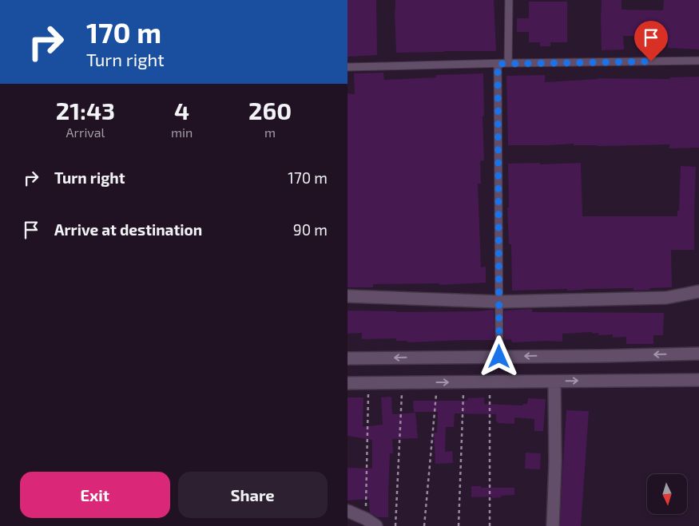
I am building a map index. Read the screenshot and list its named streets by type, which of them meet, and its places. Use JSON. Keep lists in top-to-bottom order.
{
  "north": "bottom",
  "page": {
    "turn": ["170 m", "Turn right"],
    "eta": [
      "21:43",
      "Arrival",
      "4",
      "min",
      "260",
      "m"
    ],
    "list": [
      {
        "name": "Turn right",
        "value": "170 m"
      },
      {
        "name": "Arrive at destination",
        "value": "90 m"
      }
    ],
    "buttons": ["Exit", "Share"]
  }
}
